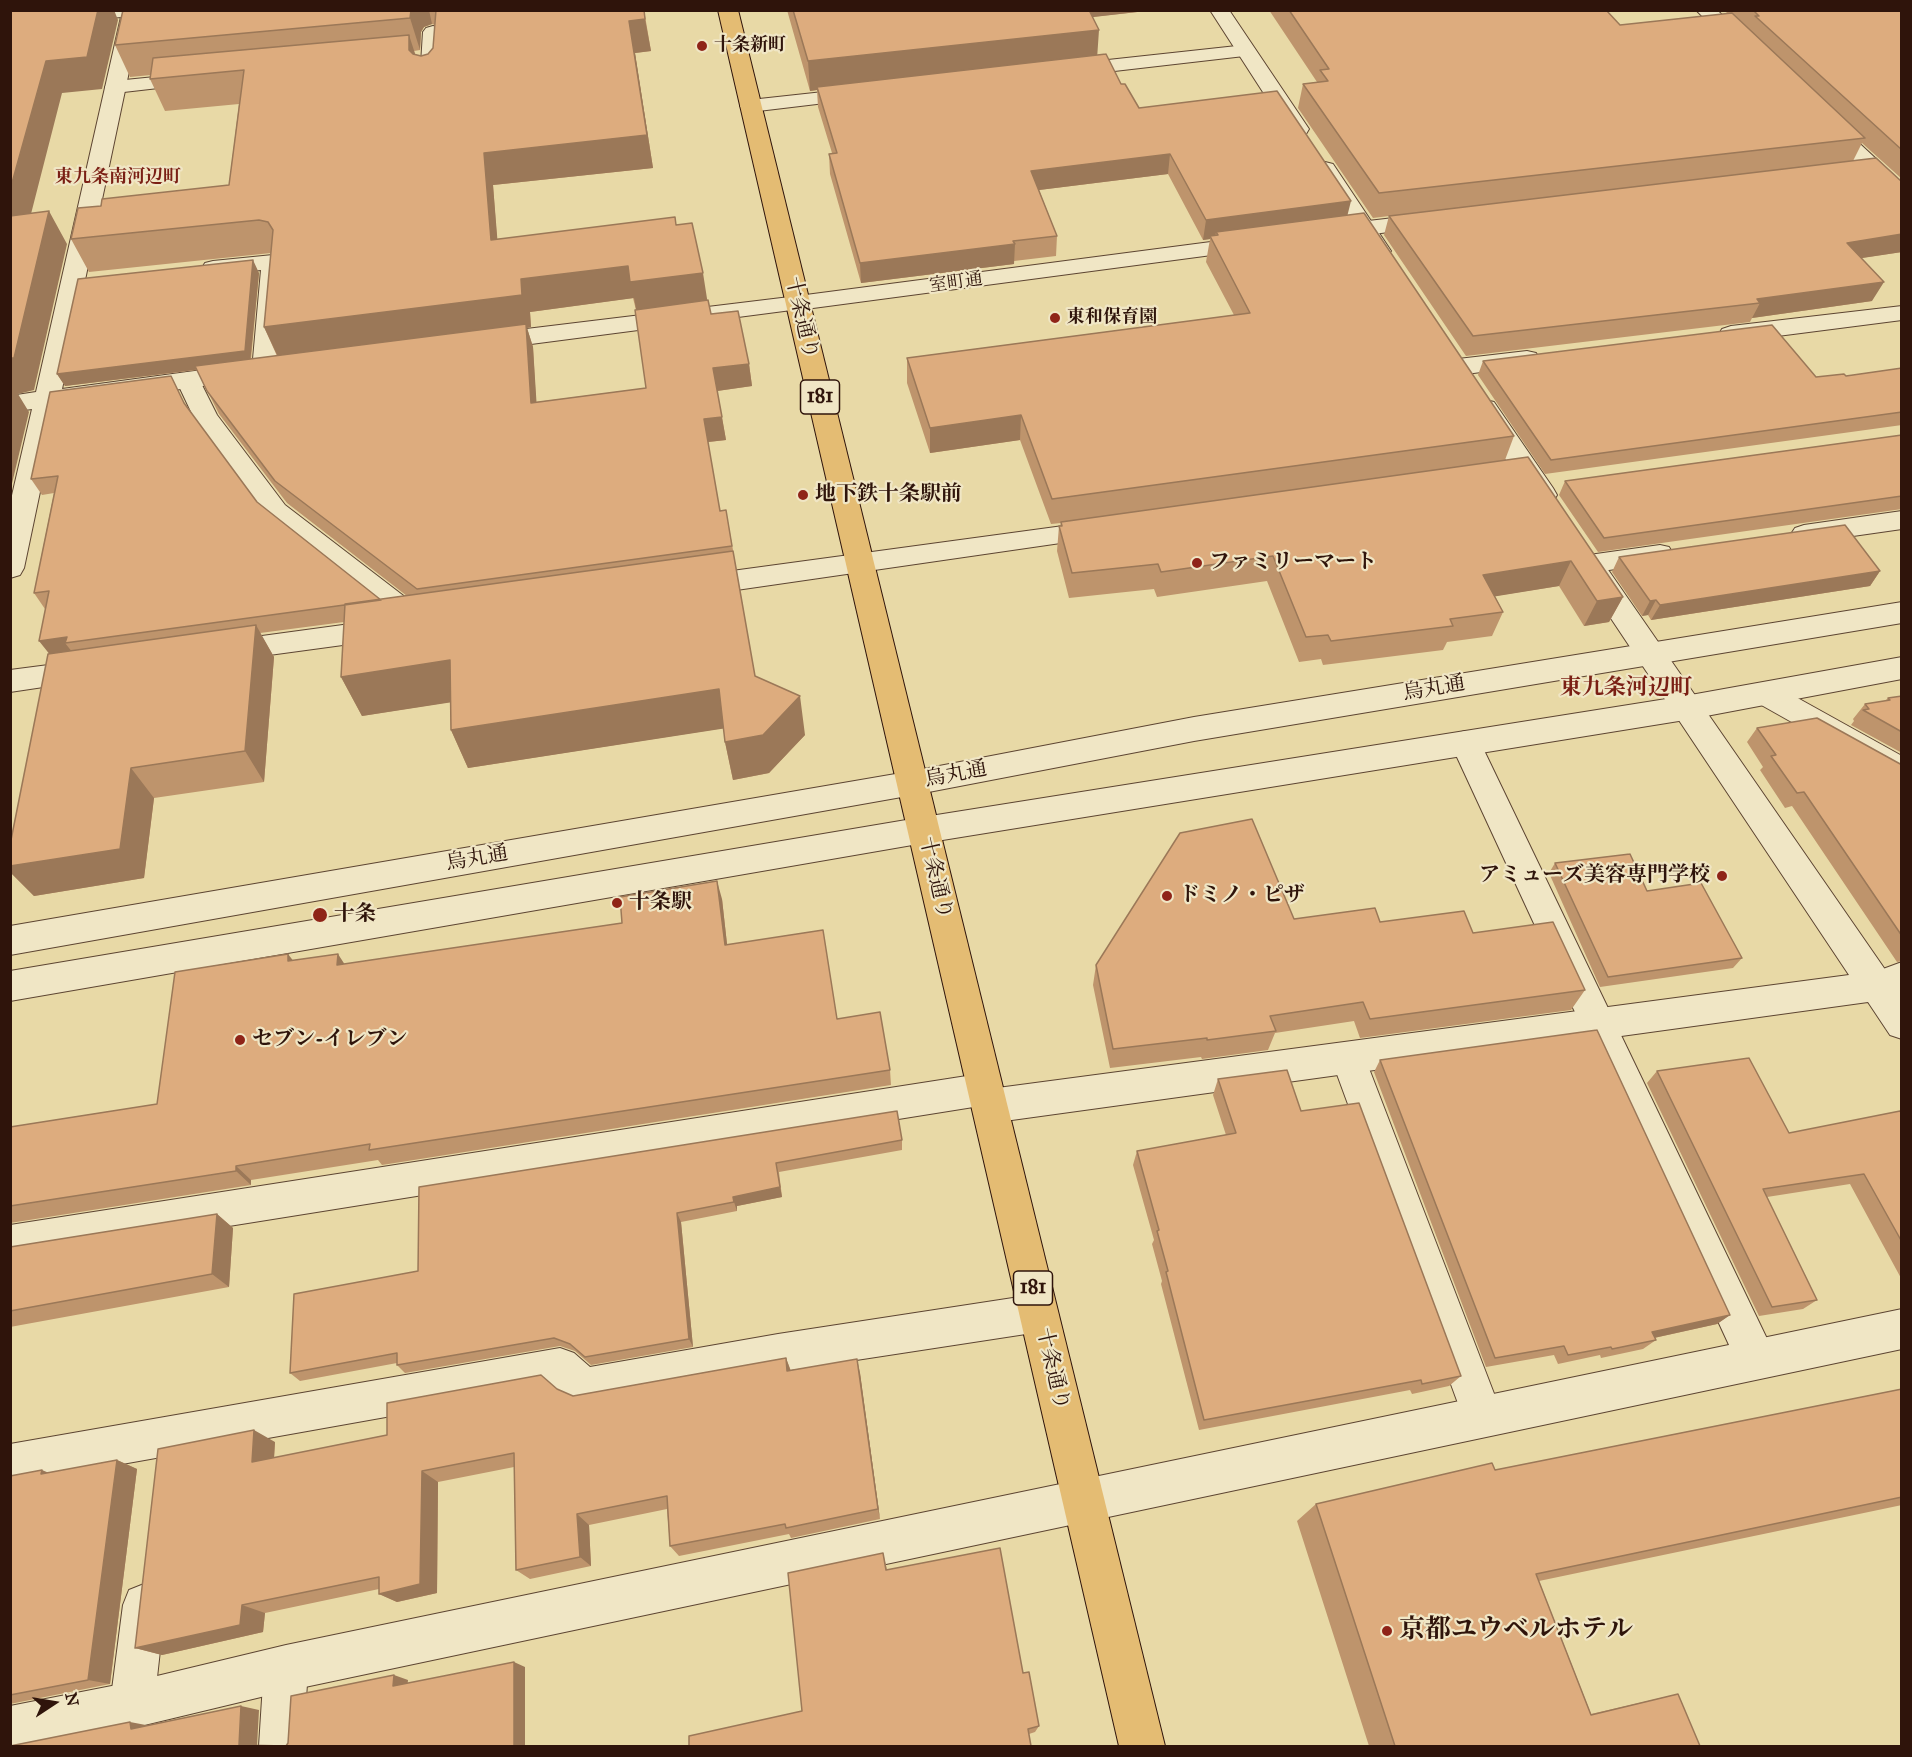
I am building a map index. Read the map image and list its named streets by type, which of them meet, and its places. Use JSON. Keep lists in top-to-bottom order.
{
  "streets": {
    "main road": ["十条通り", "181"],
    "street": ["室町通", "烏丸通"]
  },
  "crossings": [
    ["室町通", "十条通り"],
    ["十条通り", "烏丸通"]
  ],
  "districts": ["東九条南河辺町", "東九条河辺町"],
  "places": [
    "十条新町",
    "東和保育園",
    "地下鉄十条駅前",
    "ファミリーマート",
    "アミューズ美容専門学校",
    "ドミノ・ピザ",
    "十条駅",
    "十条",
    "セブン-イレブン",
    "京都ユウベルホテル"
  ],
  "north": "right"
}
